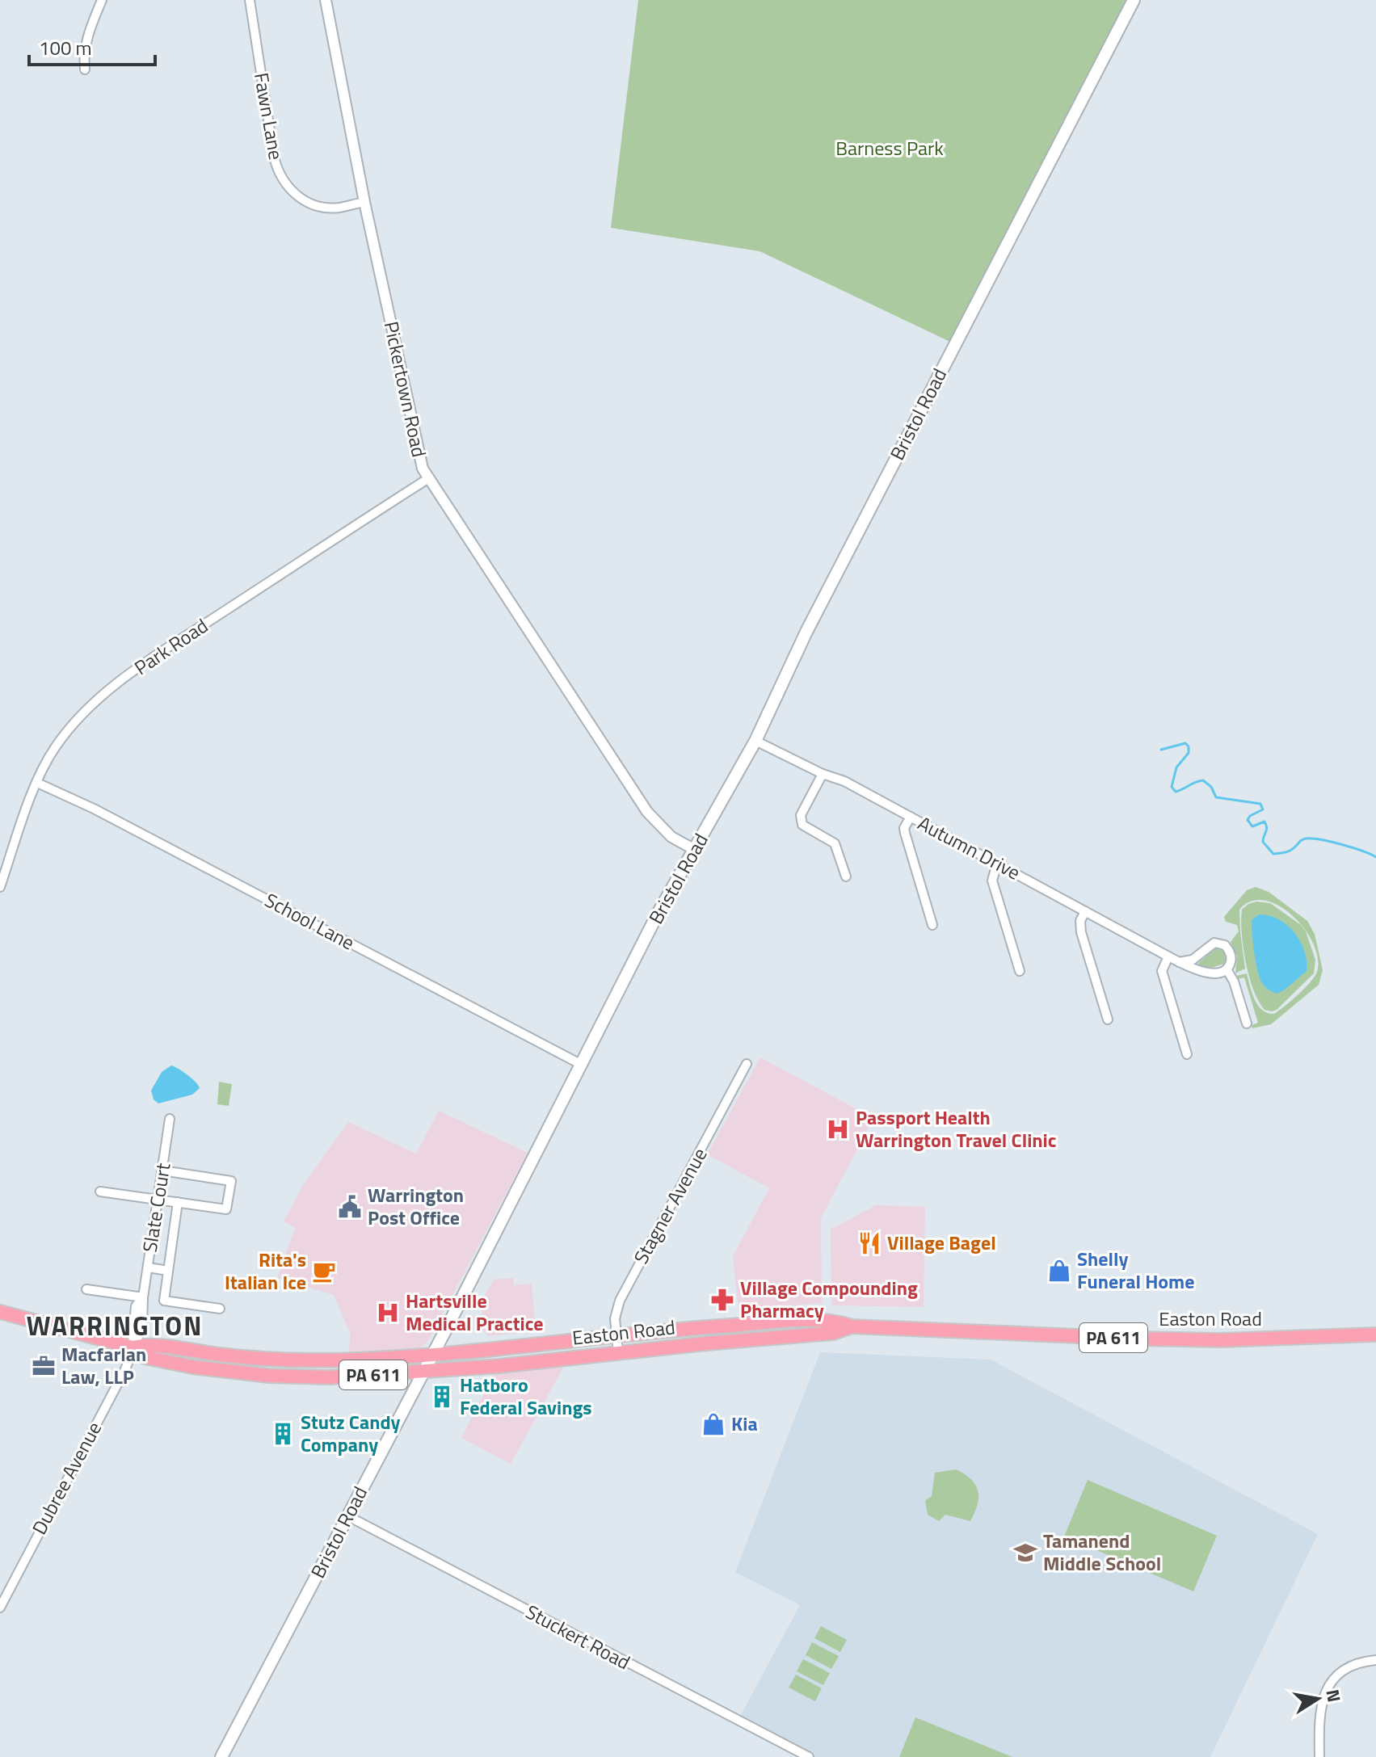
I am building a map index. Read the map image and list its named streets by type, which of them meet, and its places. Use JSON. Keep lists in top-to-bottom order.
{
  "streets": {
    "highway": ["Easton Road", "PA 611"],
    "main road": ["Bristol Road"],
    "street": [
      "Fawn Lane",
      "Pickertown Road",
      "Park Road",
      "Autumn Drive",
      "School Lane",
      "Stagner Avenue",
      "Slate Court",
      "Dubree Avenue",
      "Stuckert Road"
    ]
  },
  "crossings": [
    ["Fawn Lane", "Pickertown Road"],
    ["Pickertown Road", "Bristol Road"],
    ["Pickertown Road", "Park Road"],
    ["Bristol Road", "Autumn Drive"],
    ["Bristol Road", "School Lane"],
    ["Bristol Road", "Easton Road"],
    ["Bristol Road", "Stuckert Road"],
    ["Park Road", "School Lane"],
    ["Stagner Avenue", "Easton Road"],
    ["Slate Court", "Easton Road"],
    ["Slate Court", "Dubree Avenue"],
    ["Easton Road", "Dubree Avenue"]
  ],
  "districts": ["WARRINGTON"],
  "parks": ["Barness Park"],
  "places": {
    "hospital": ["Passport Health Warrington Travel Clinic", "Hartsville Medical Practice"],
    "public building": ["Warrington Post Office"],
    "restaurant": ["Village Bagel"],
    "shop": ["Shelly Funeral Home", "Kia"],
    "cafe": ["Rita's Italian Ice"],
    "pharmacy": ["Village Compounding Pharmacy"],
    "office": ["Macfarlan Law, LLP"],
    "building": ["Hatboro Federal Savings", "Stutz Candy Company"],
    "school or university": ["Tamanend Middle School"]
  },
  "scale_bar": "100 m",
  "north": "right"
}
